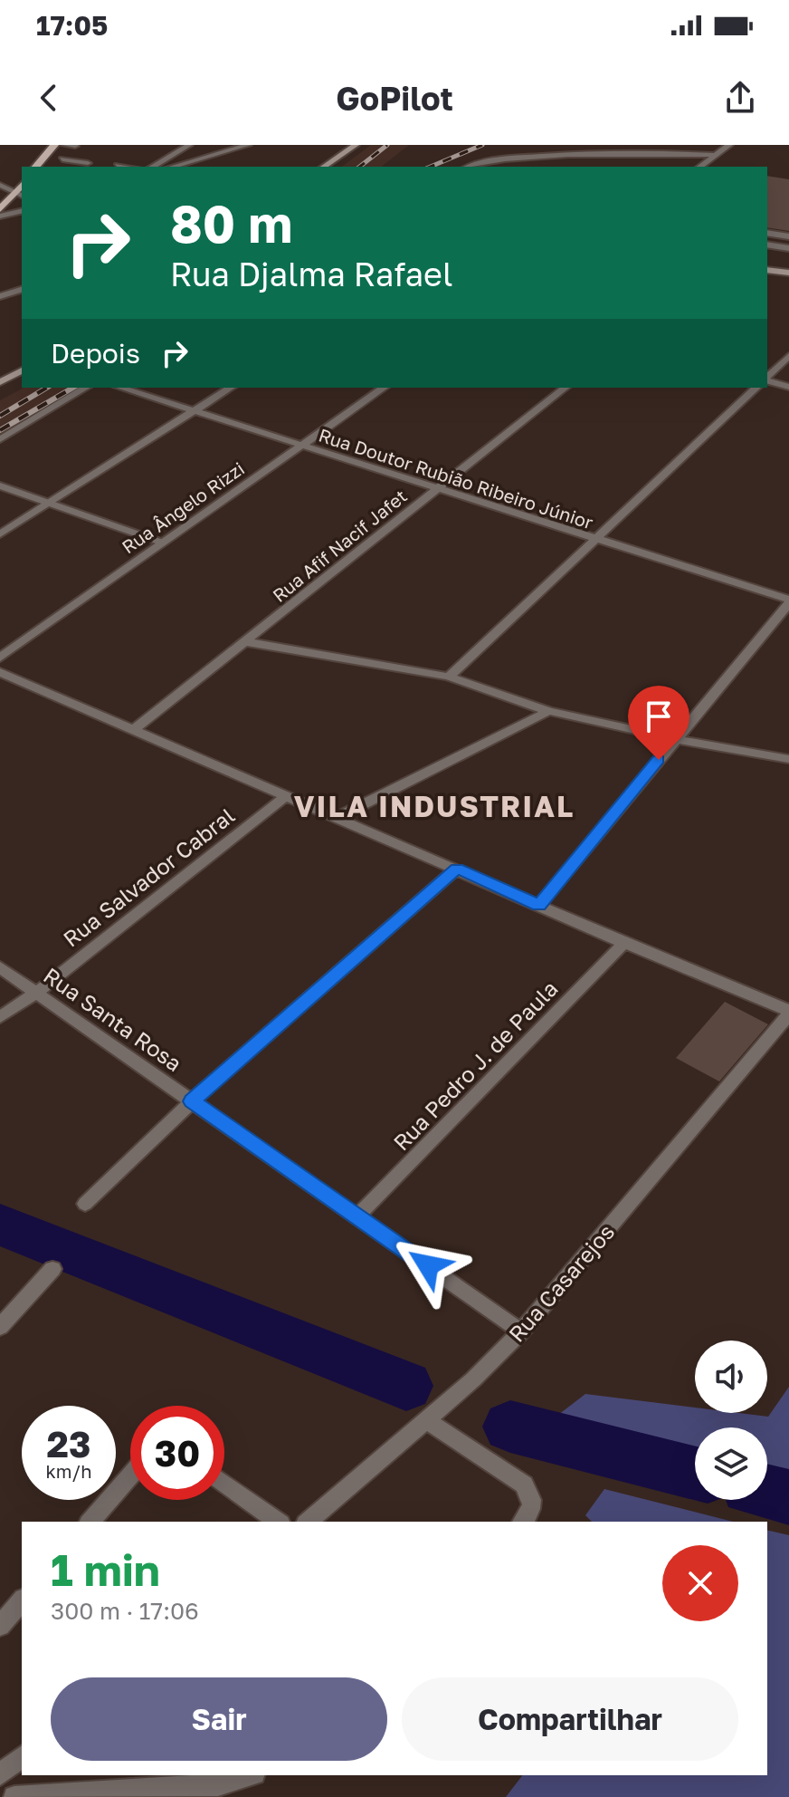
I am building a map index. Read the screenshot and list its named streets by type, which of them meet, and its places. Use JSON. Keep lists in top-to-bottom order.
{
  "streets": {
    "street": [
      "Rua Doutor Rubião Ribeiro Júnior",
      "Rua Ângelo Rizzi",
      "Rua Afif Nacif Jafet",
      "Rua Salvador Cabral",
      "Rua Santa Rosa",
      "Rua Pedro J. de Paula",
      "Rua Casarejos"
    ]
  },
  "crossings": [
    ["Rua Doutor Rubião Ribeiro Júnior", "Rua Ângelo Rizzi"],
    ["Rua Doutor Rubião Ribeiro Júnior", "Rua Afif Nacif Jafet"],
    ["Rua Salvador Cabral", "Rua Santa Rosa"],
    ["Rua Santa Rosa", "Rua Pedro J. de Paula"],
    ["Rua Santa Rosa", "Rua Casarejos"]
  ],
  "districts": ["VILA INDUSTRIAL"],
  "page": {
    "status": "17:05",
    "header": "GoPilot",
    "turn": ["80 m", "Rua Djalma Rafael"],
    "then": "Depois",
    "speed": "23 km/h",
    "limit": "30",
    "heading": ["1 min", "300 m · 17:06"],
    "buttons": ["Sair", "Compartilhar"]
  }
}
